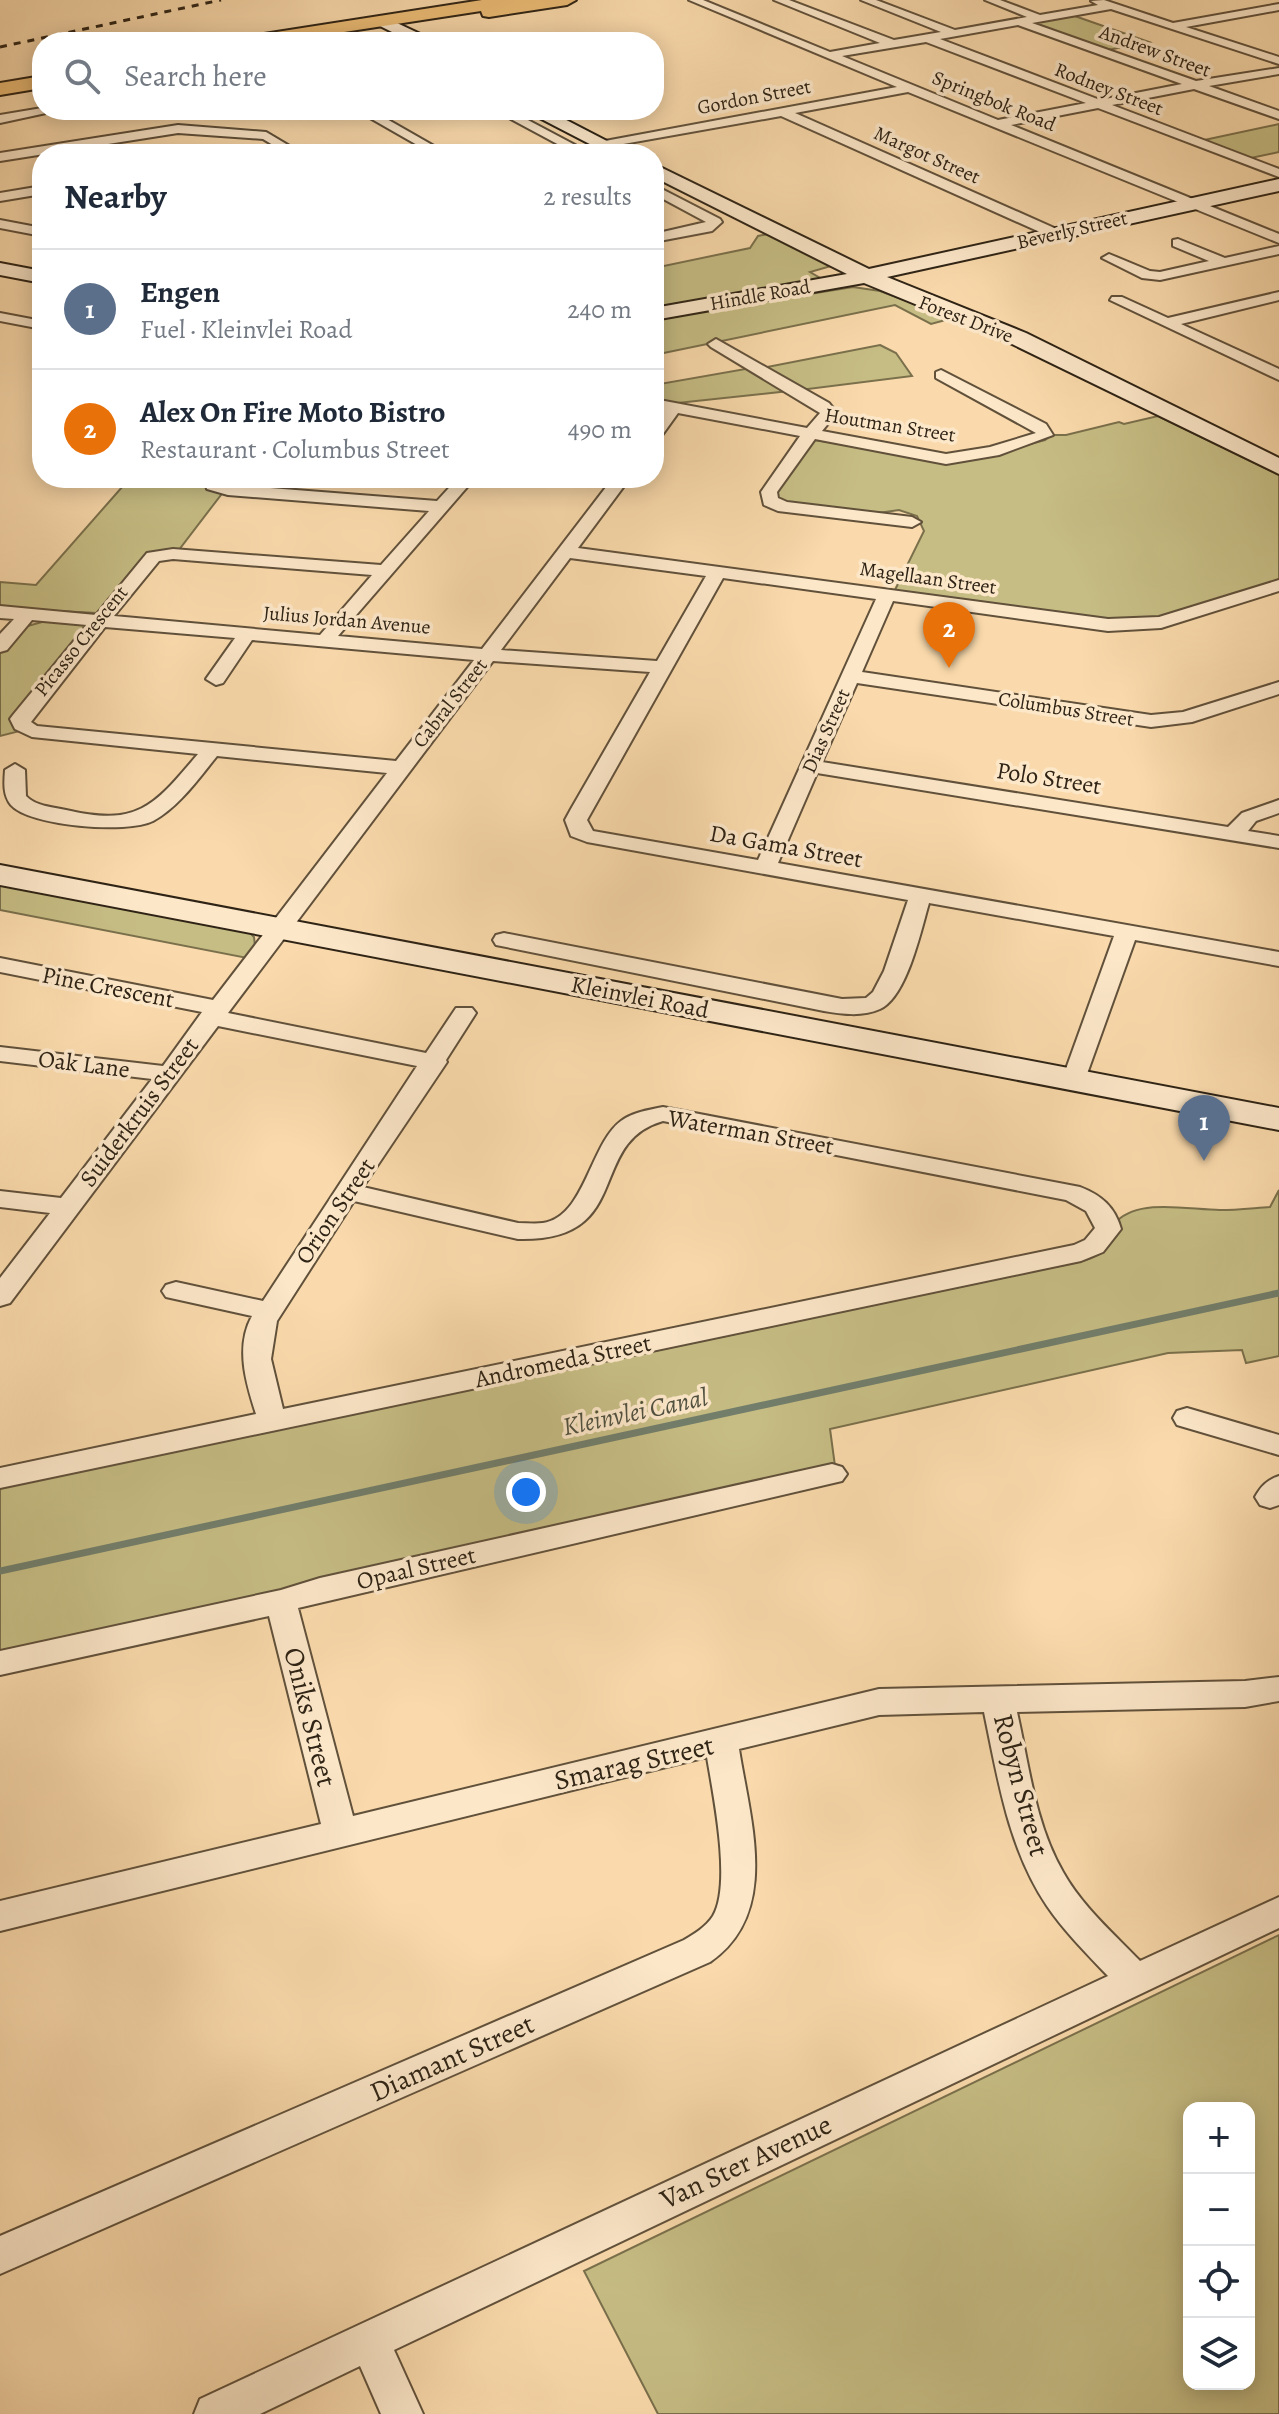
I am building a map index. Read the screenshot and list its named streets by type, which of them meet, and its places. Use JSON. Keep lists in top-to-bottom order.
{
  "streets": {
    "street": [
      "Andrew Street",
      "Rodney Street",
      "Gordon Street",
      "Springbok Road",
      "Margot Street",
      "Beverly Street",
      "Hindle Road",
      "Forest Drive",
      "Houtman Street",
      "Magellaan Street",
      "Julius Jordan Avenue",
      "Picasso Crescent",
      "Cabral Street",
      "Columbus Street",
      "Dias Street",
      "Polo Street",
      "Da Gama Street",
      "Pine Crescent",
      "Kleinvlei Road",
      "Oak Lane",
      "Suiderkruis Street",
      "Waterman Street",
      "Orion Street",
      "Andromeda Street",
      "Opaal Street",
      "Oniks Street",
      "Smarag Street",
      "Robyn Street",
      "Diamant Street",
      "Van Ster Avenue"
    ]
  },
  "crossings": [
    ["Gordon Street", "Springbok Road"],
    ["Gordon Street", "Margot Street"],
    ["Springbok Road", "Beverly Street"],
    ["Margot Street", "Beverly Street"],
    ["Beverly Street", "Hindle Road"],
    ["Beverly Street", "Forest Drive"],
    ["Hindle Road", "Forest Drive"],
    ["Magellaan Street", "Cabral Street"],
    ["Magellaan Street", "Dias Street"],
    ["Magellaan Street", "Da Gama Street"],
    ["Julius Jordan Avenue", "Picasso Crescent"],
    ["Julius Jordan Avenue", "Cabral Street"],
    ["Julius Jordan Avenue", "Da Gama Street"],
    ["Picasso Crescent", "Cabral Street"],
    ["Cabral Street", "Kleinvlei Road"],
    ["Cabral Street", "Suiderkruis Street"],
    ["Columbus Street", "Dias Street"],
    ["Dias Street", "Polo Street"],
    ["Dias Street", "Da Gama Street"],
    ["Pine Crescent", "Suiderkruis Street"],
    ["Pine Crescent", "Orion Street"],
    ["Kleinvlei Road", "Suiderkruis Street"],
    ["Oak Lane", "Suiderkruis Street"],
    ["Waterman Street", "Orion Street"],
    ["Waterman Street", "Andromeda Street"],
    ["Orion Street", "Andromeda Street"],
    ["Opaal Street", "Oniks Street"],
    ["Oniks Street", "Smarag Street"],
    ["Smarag Street", "Robyn Street"],
    ["Smarag Street", "Diamant Street"],
    ["Robyn Street", "Van Ster Avenue"]
  ],
  "water": ["Kleinvlei Canal"],
  "page": {
    "search": "Search here",
    "heading": ["Nearby", "2 results"],
    "list": [
      {
        "mark": "1",
        "name": "Engen",
        "note": "Fuel · Kleinvlei Road",
        "value": "240 m"
      },
      {
        "mark": "2",
        "name": "Alex On Fire Moto Bistro",
        "note": "Restaurant · Columbus Street",
        "value": "490 m"
      }
    ],
    "pins": ["2", "1"],
    "map_buttons": ["+", "−"]
  }
}
